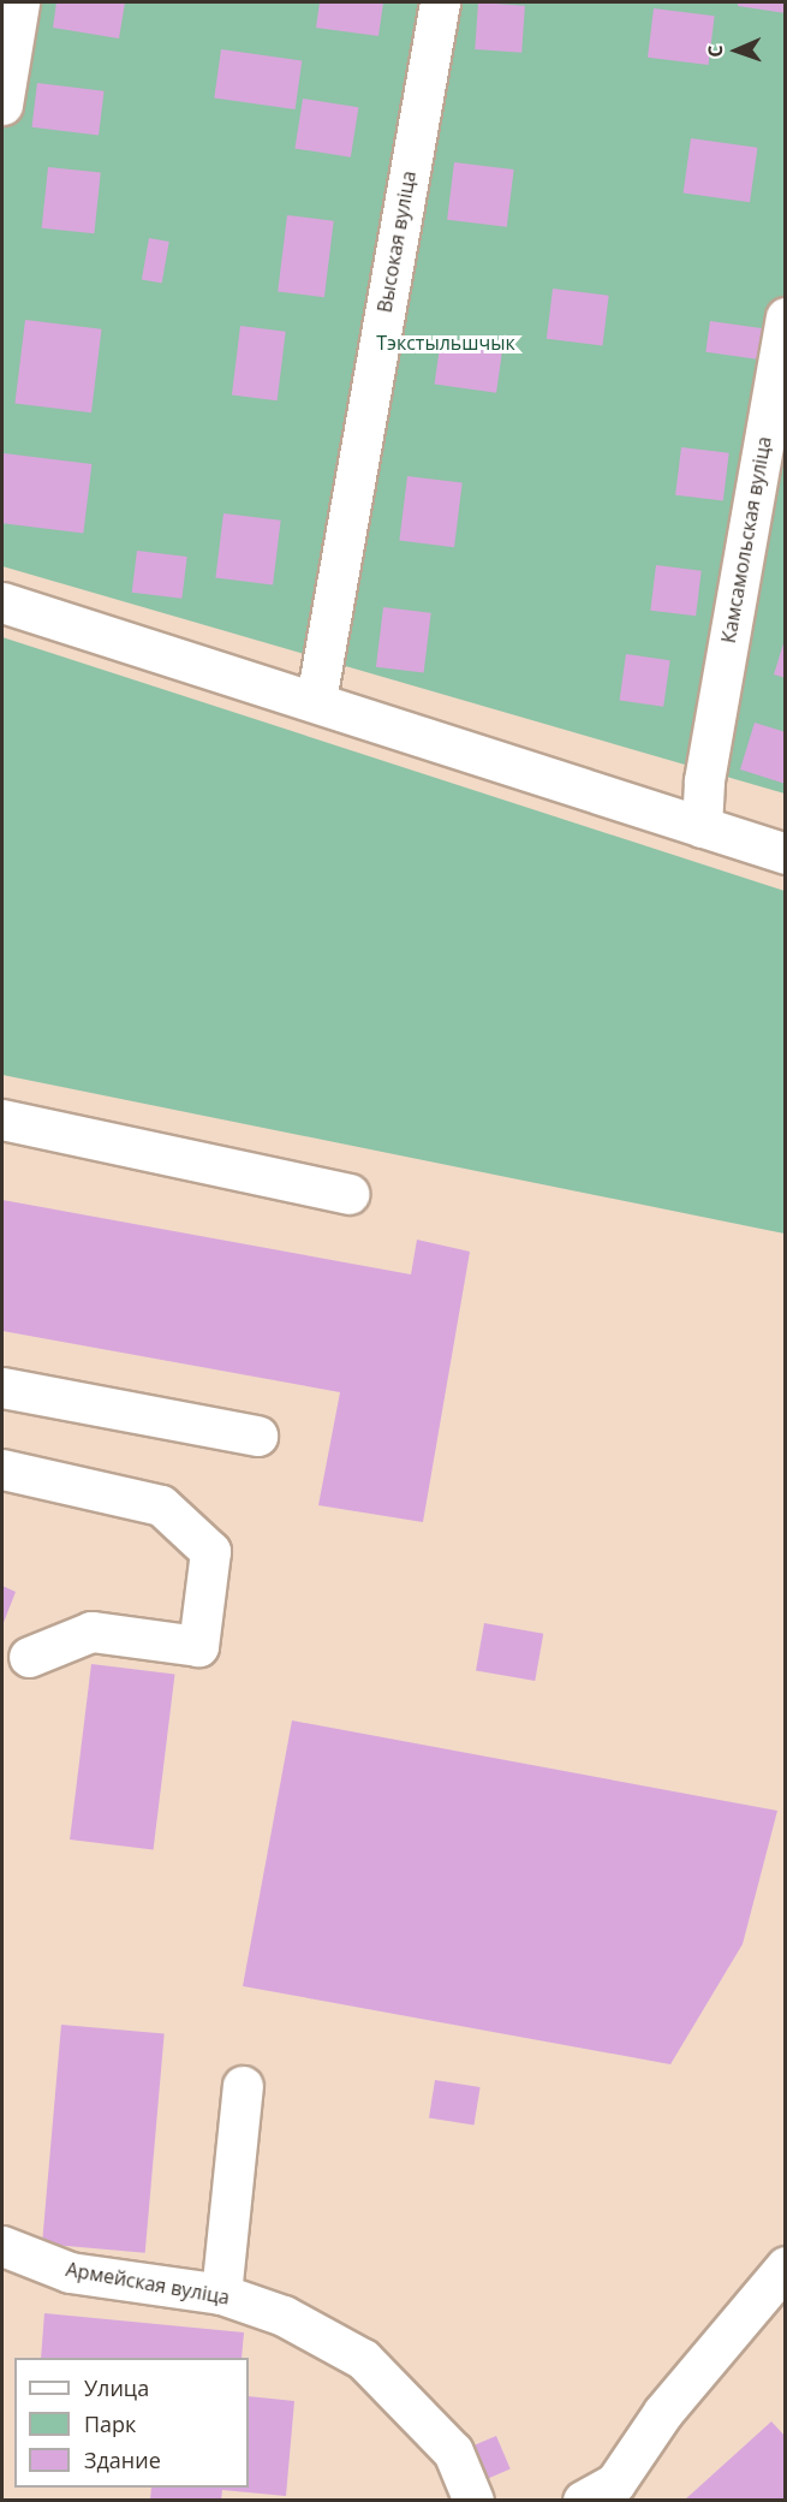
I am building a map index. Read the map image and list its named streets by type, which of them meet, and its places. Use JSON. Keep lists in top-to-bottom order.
{
  "streets": {
    "street": ["Высокая вуліца", "Камсамольская вуліца", "Армейская вуліца"]
  },
  "parks": ["Тэкстыльшчык"],
  "legend": ["Улица", "Парк", "Здание"],
  "north": "left"
}
